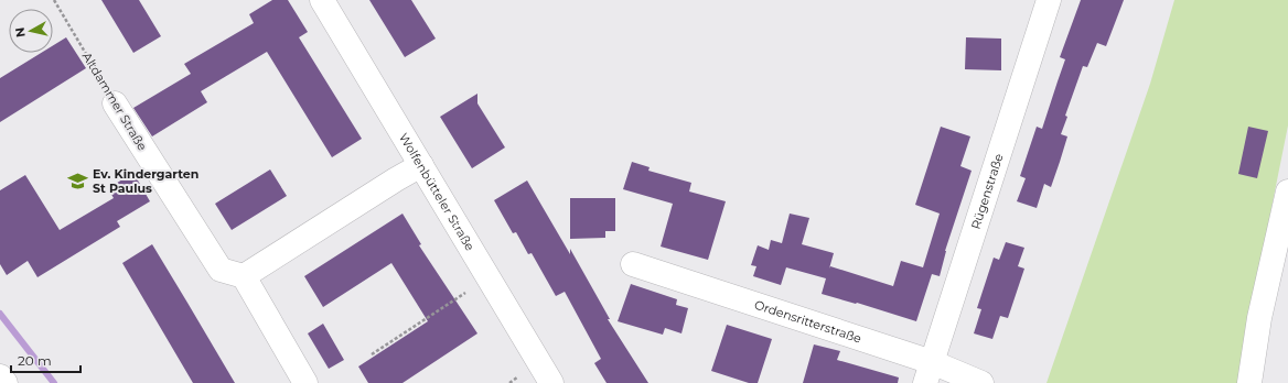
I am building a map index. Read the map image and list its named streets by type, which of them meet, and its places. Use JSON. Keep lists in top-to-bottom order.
{
  "streets": {
    "street": [
      "Altdammer Straße",
      "Wolfenbütteler Straße",
      "Rügenstraße",
      "Ordensritterstraße"
    ]
  },
  "crossings": [
    ["Rügenstraße", "Ordensritterstraße"]
  ],
  "places": {
    "school or university": ["Ev. Kindergarten St Paulus"]
  },
  "scale_bar": "20 m",
  "north": "left"
}
